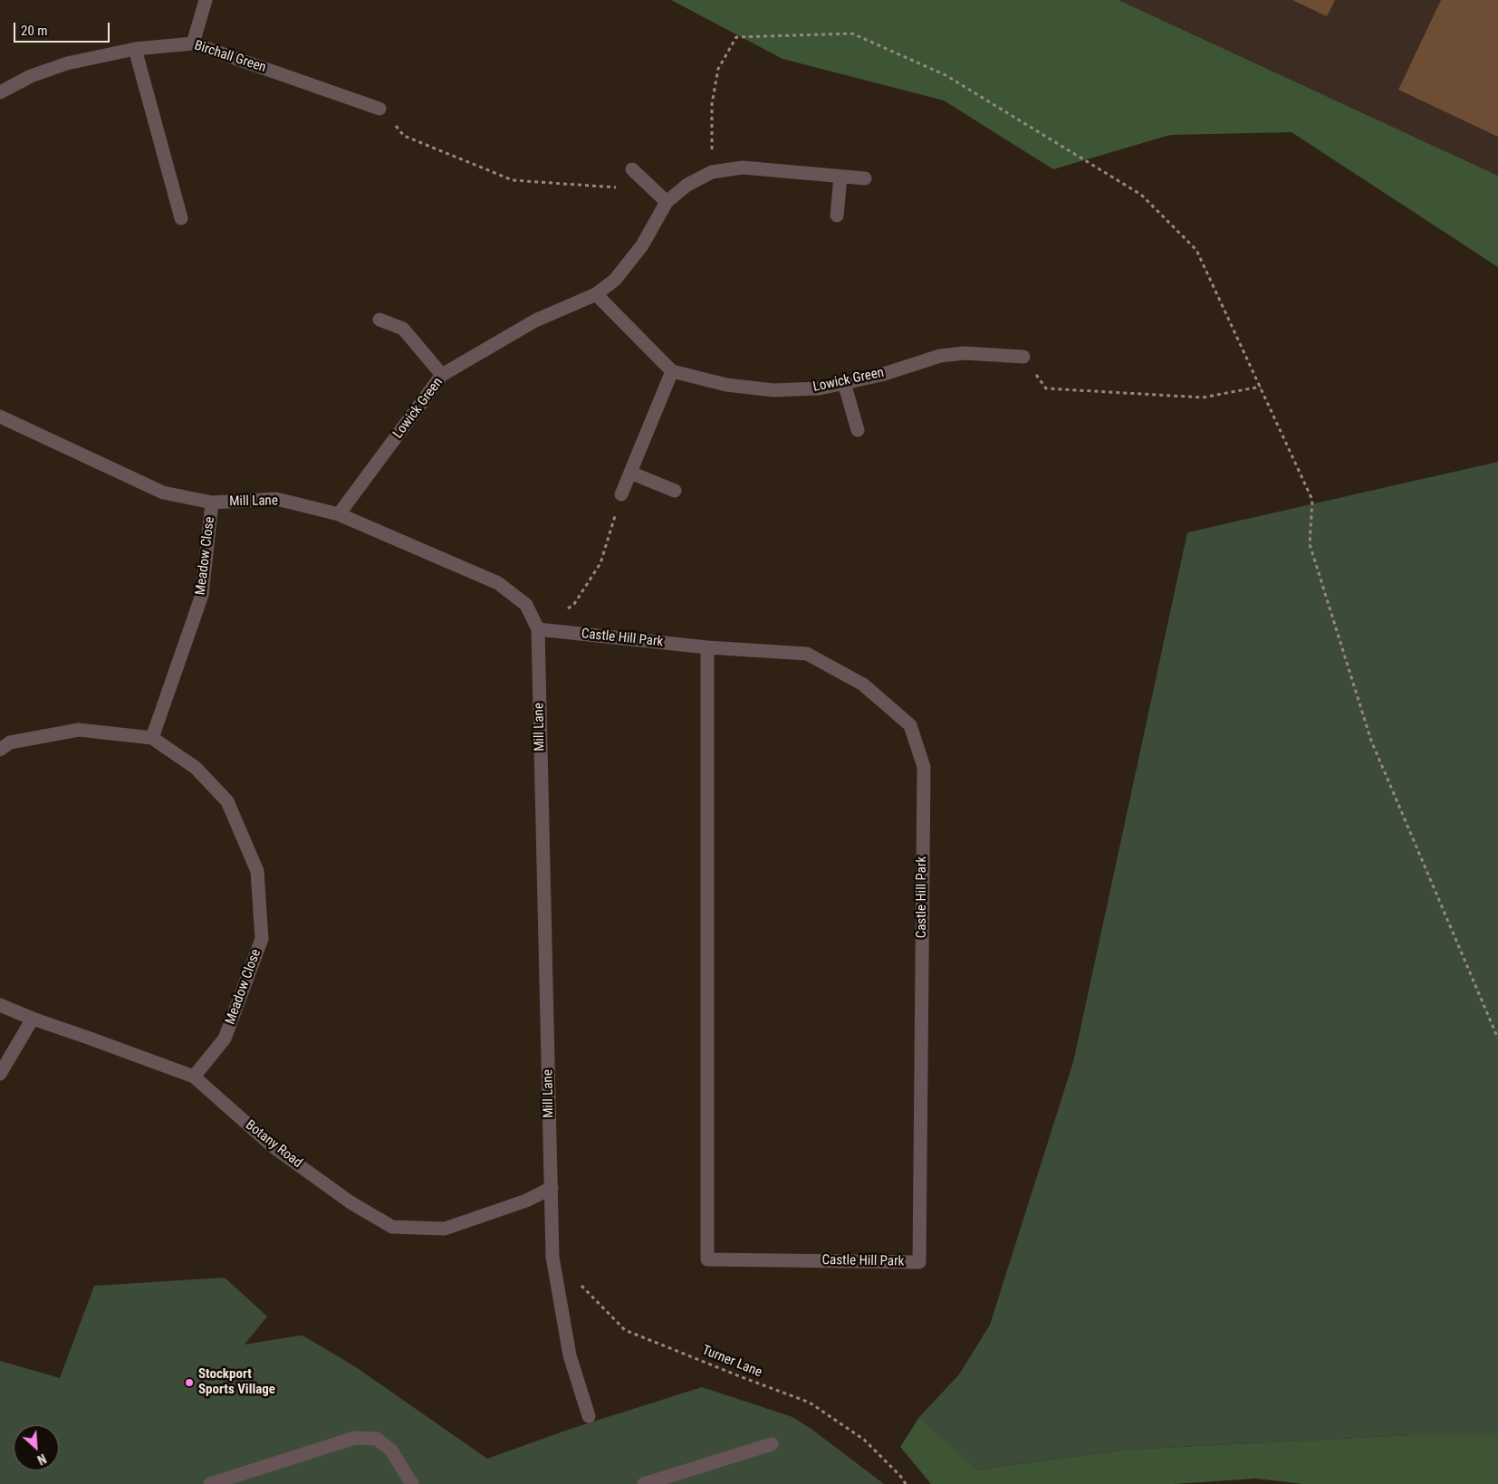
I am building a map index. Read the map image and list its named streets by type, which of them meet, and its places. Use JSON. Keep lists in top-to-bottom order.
{
  "streets": {
    "street": [
      "Birchall Green",
      "Lowick Green",
      "Mill Lane",
      "Meadow Close",
      "Castle Hill Park",
      "Botany Road"
    ],
    "path": ["Turner Lane"]
  },
  "crossings": [
    ["Lowick Green", "Mill Lane"],
    ["Mill Lane", "Meadow Close"],
    ["Mill Lane", "Castle Hill Park"],
    ["Mill Lane", "Botany Road"],
    ["Mill Lane", "Turner Lane"],
    ["Meadow Close", "Botany Road"]
  ],
  "places": ["Stockport Sports Village"],
  "scale_bar": "20 m",
  "north": "bottom right"
}
